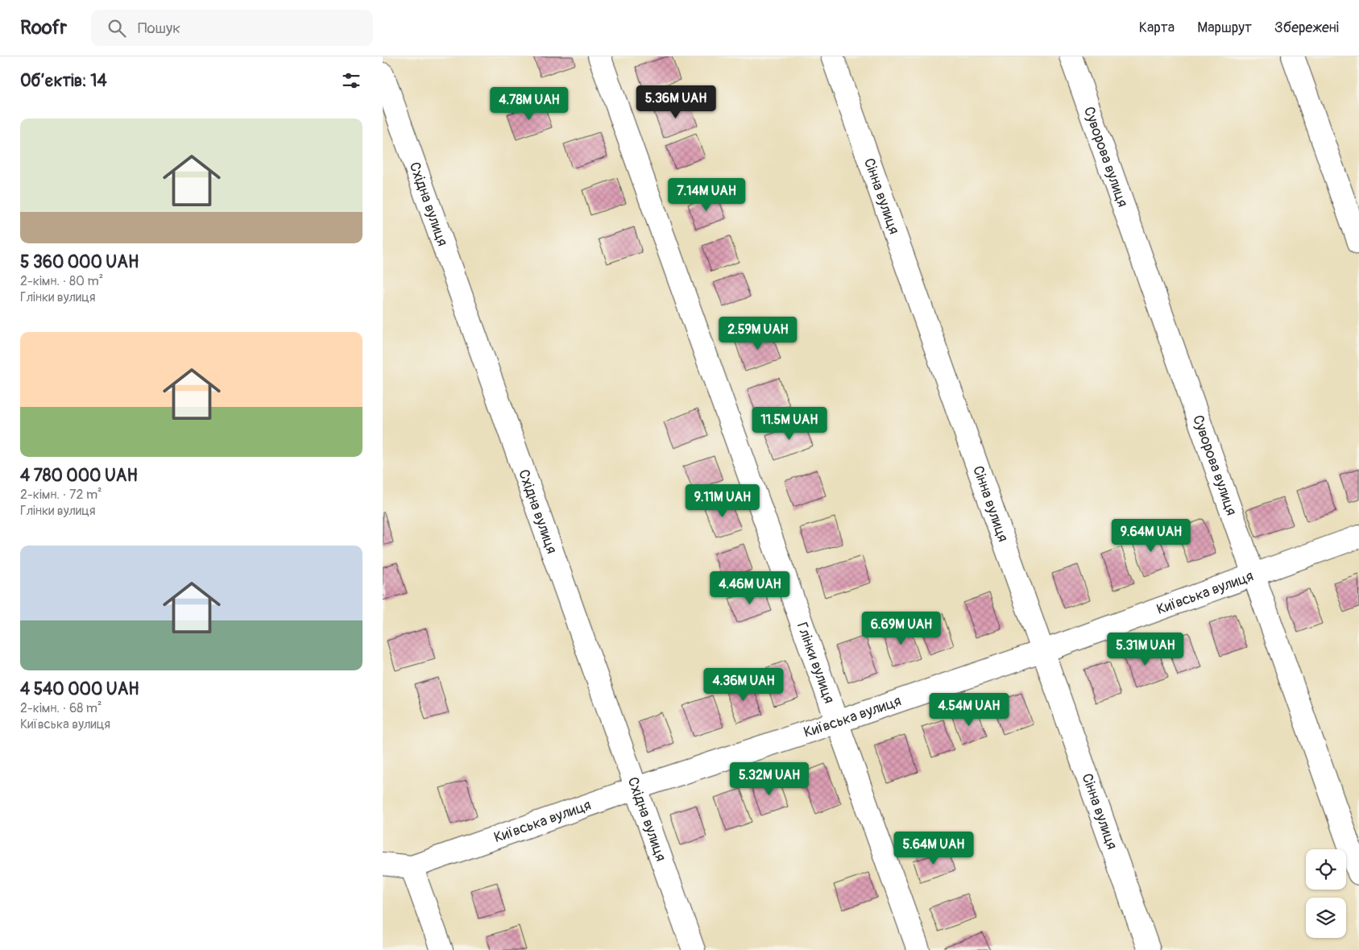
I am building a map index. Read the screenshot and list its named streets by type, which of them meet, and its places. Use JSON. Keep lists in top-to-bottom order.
{
  "streets": {
    "street": [
      "Суворова вулиця",
      "Сінна вулиця",
      "Східна вулиця",
      "Київська вулиця",
      "Глінки вулиця"
    ]
  },
  "crossings": [
    ["Суворова вулиця", "Київська вулиця"],
    ["Сінна вулиця", "Київська вулиця"],
    ["Східна вулиця", "Київська вулиця"],
    ["Київська вулиця", "Глінки вулиця"]
  ],
  "page": {
    "header": "Roofr",
    "search": "Пошук",
    "nav": ["Карта", "Маршрут", "Збережені"],
    "heading": "Об’єктів: 14",
    "price": [
      "5.36M UAH",
      "4.78M UAH",
      "7.14M UAH",
      "2.59M UAH",
      "11.5M UAH",
      "9.11M UAH",
      "9.64M UAH",
      "4.46M UAH",
      "6.69M UAH",
      "5.31M UAH",
      "4.36M UAH",
      "4.54M UAH",
      "5.32M UAH",
      "5.64M UAH"
    ],
    "list": [
      {
        "name": "5 360 000 UAH",
        "note": "2-кімн. · 80 m² · Глінки вулиця"
      },
      {
        "name": "4 780 000 UAH",
        "note": "2-кімн. · 72 m² · Глінки вулиця"
      },
      {
        "name": "4 540 000 UAH",
        "note": "2-кімн. · 68 m² · Київська вулиця"
      }
    ]
  }
}
